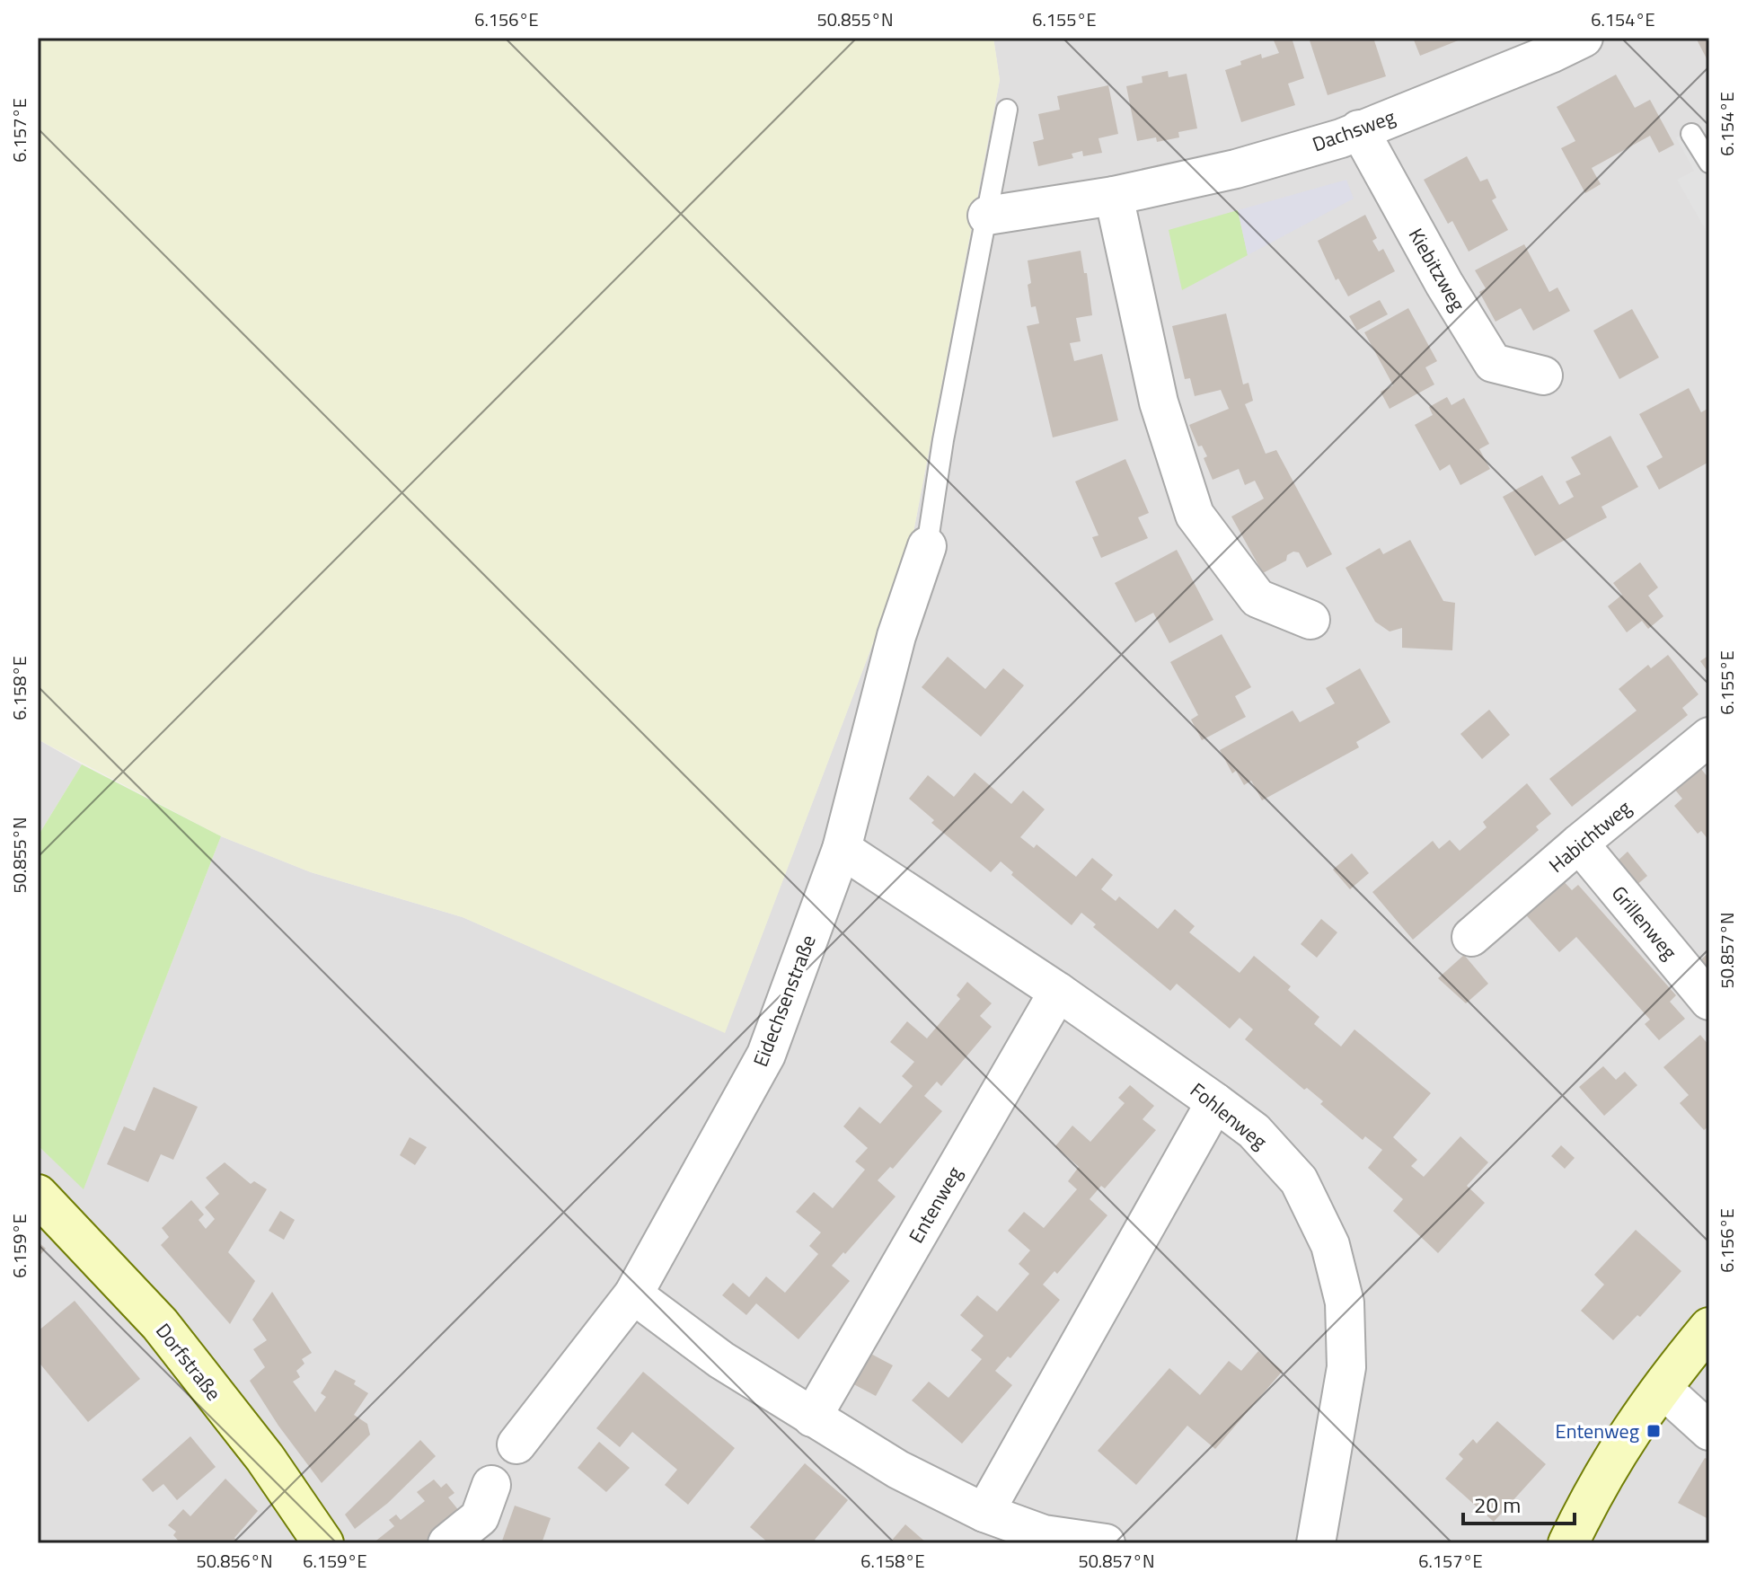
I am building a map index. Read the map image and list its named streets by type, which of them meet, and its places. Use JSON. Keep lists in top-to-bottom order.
{
  "streets": {
    "main road": ["Dorfstraße"],
    "street": [
      "Dachsweg",
      "Kiebitzweg",
      "Habichtweg",
      "Grillenweg",
      "Eidechsenstraße",
      "Fohlenweg",
      "Entenweg"
    ]
  },
  "crossings": [
    ["Dachsweg", "Kiebitzweg"],
    ["Habichtweg", "Grillenweg"],
    ["Eidechsenstraße", "Fohlenweg"],
    ["Fohlenweg", "Entenweg"]
  ],
  "places": {
    "transit": ["Entenweg"]
  },
  "scale_bar": "20 m",
  "coordinates": [
    "6.156°E",
    "50.855°N",
    "6.155°E",
    "6.154°E",
    "6.157°E",
    "6.158°E",
    "50.857°N",
    "6.159°E",
    "50.856°N"
  ]
}
